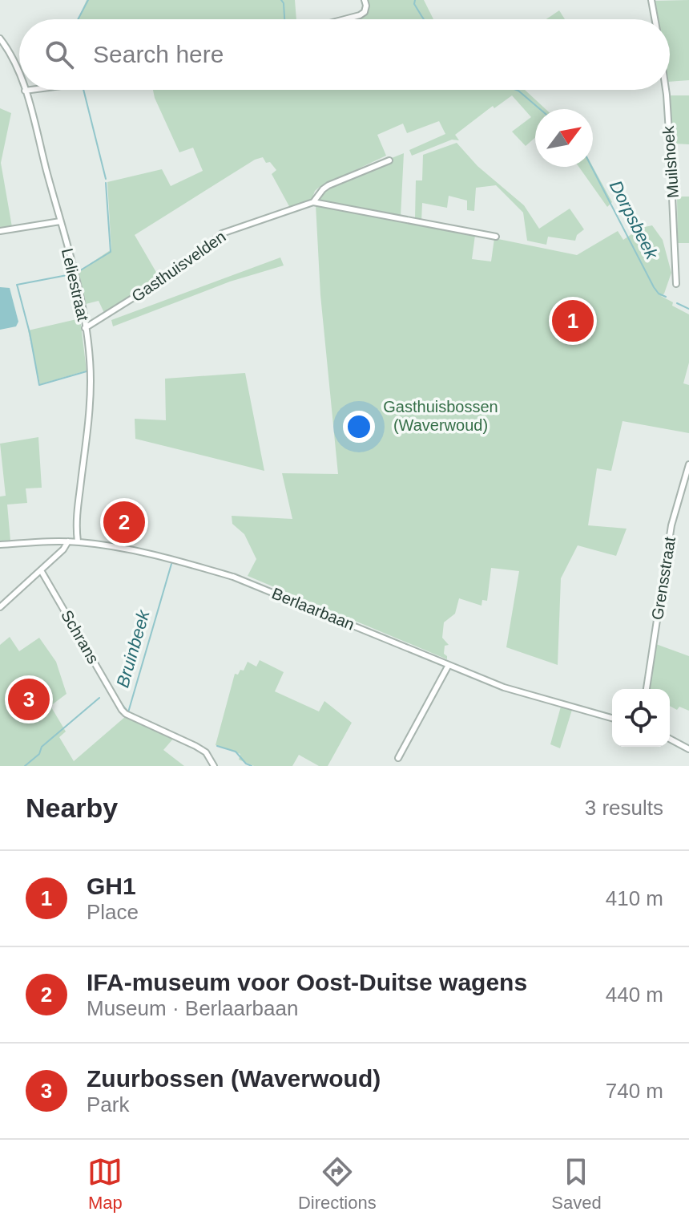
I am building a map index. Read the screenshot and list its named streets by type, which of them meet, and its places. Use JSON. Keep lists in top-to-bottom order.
{
  "streets": {
    "street": [
      "Muilshoek",
      "Gasthuisvelden",
      "Leliestraat",
      "Grensstraat",
      "Berlaarbaan",
      "Schrans"
    ]
  },
  "crossings": [
    ["Gasthuisvelden", "Leliestraat"],
    ["Leliestraat", "Berlaarbaan"]
  ],
  "water": ["Dorpsbeek", "Bruinbeek"],
  "parks": ["Gasthuisbossen (Waverwoud)"],
  "north": "top right",
  "page": {
    "search": "Search here",
    "pins": ["1", "2", "3"],
    "heading": ["Nearby", "3 results"],
    "list": [
      {
        "mark": "1",
        "name": "GH1",
        "note": "Place",
        "value": "410 m"
      },
      {
        "mark": "2",
        "name": "IFA-museum voor Oost-Duitse wagens",
        "note": "Museum · Berlaarbaan",
        "value": "440 m"
      },
      {
        "mark": "3",
        "name": "Zuurbossen (Waverwoud)",
        "note": "Park",
        "value": "740 m"
      }
    ],
    "nav": ["Map", "Directions", "Saved"]
  }
}
